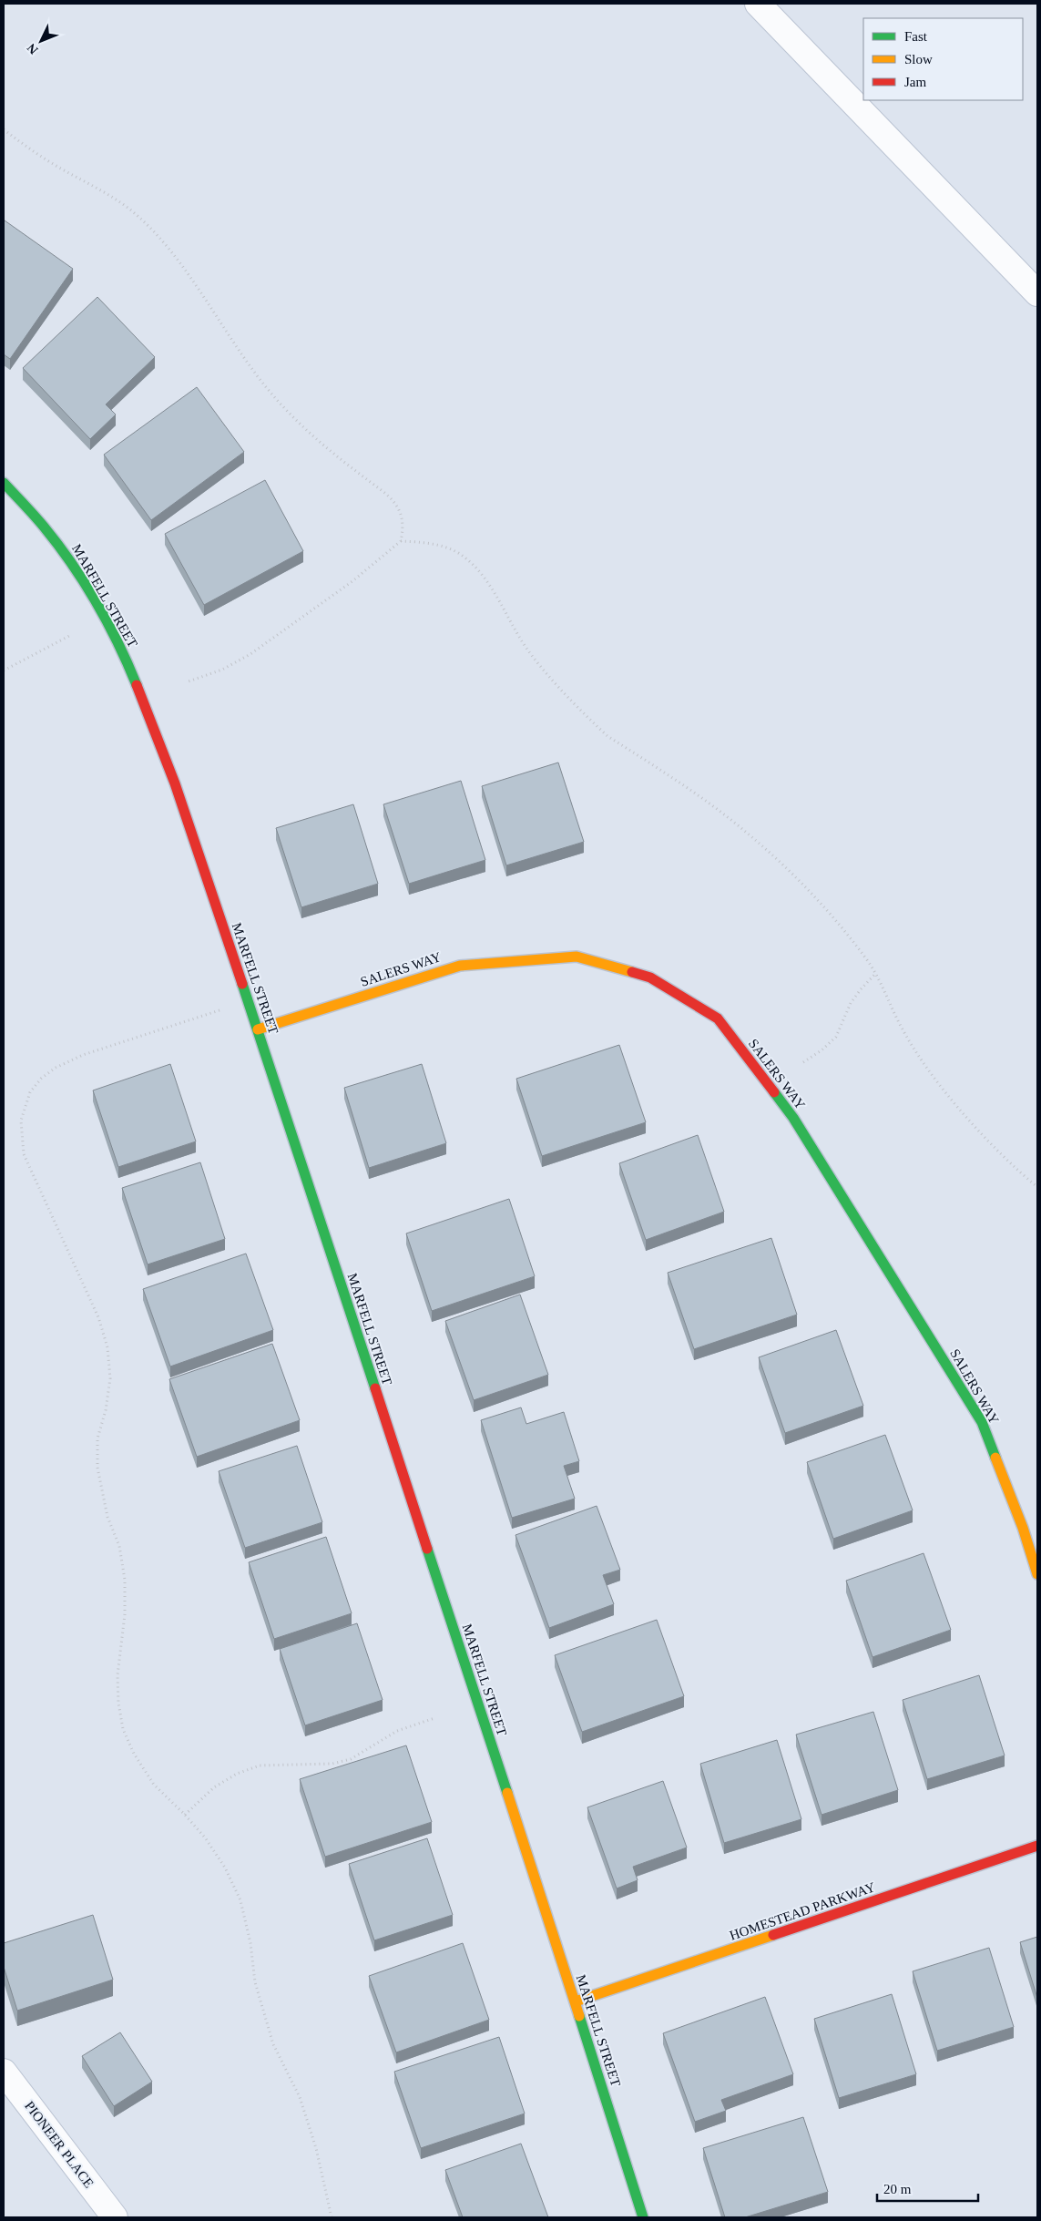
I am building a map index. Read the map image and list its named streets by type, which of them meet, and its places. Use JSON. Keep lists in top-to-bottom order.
{
  "streets": {
    "street": [
      "MARFELL STREET",
      "SALERS WAY",
      "HOMESTEAD PARKWAY",
      "PIONEER PLACE"
    ]
  },
  "crossings": [
    ["MARFELL STREET", "SALERS WAY"],
    ["MARFELL STREET", "HOMESTEAD PARKWAY"]
  ],
  "legend": ["Fast", "Slow", "Jam"],
  "scale_bar": "20 m",
  "north": "bottom left"
}
